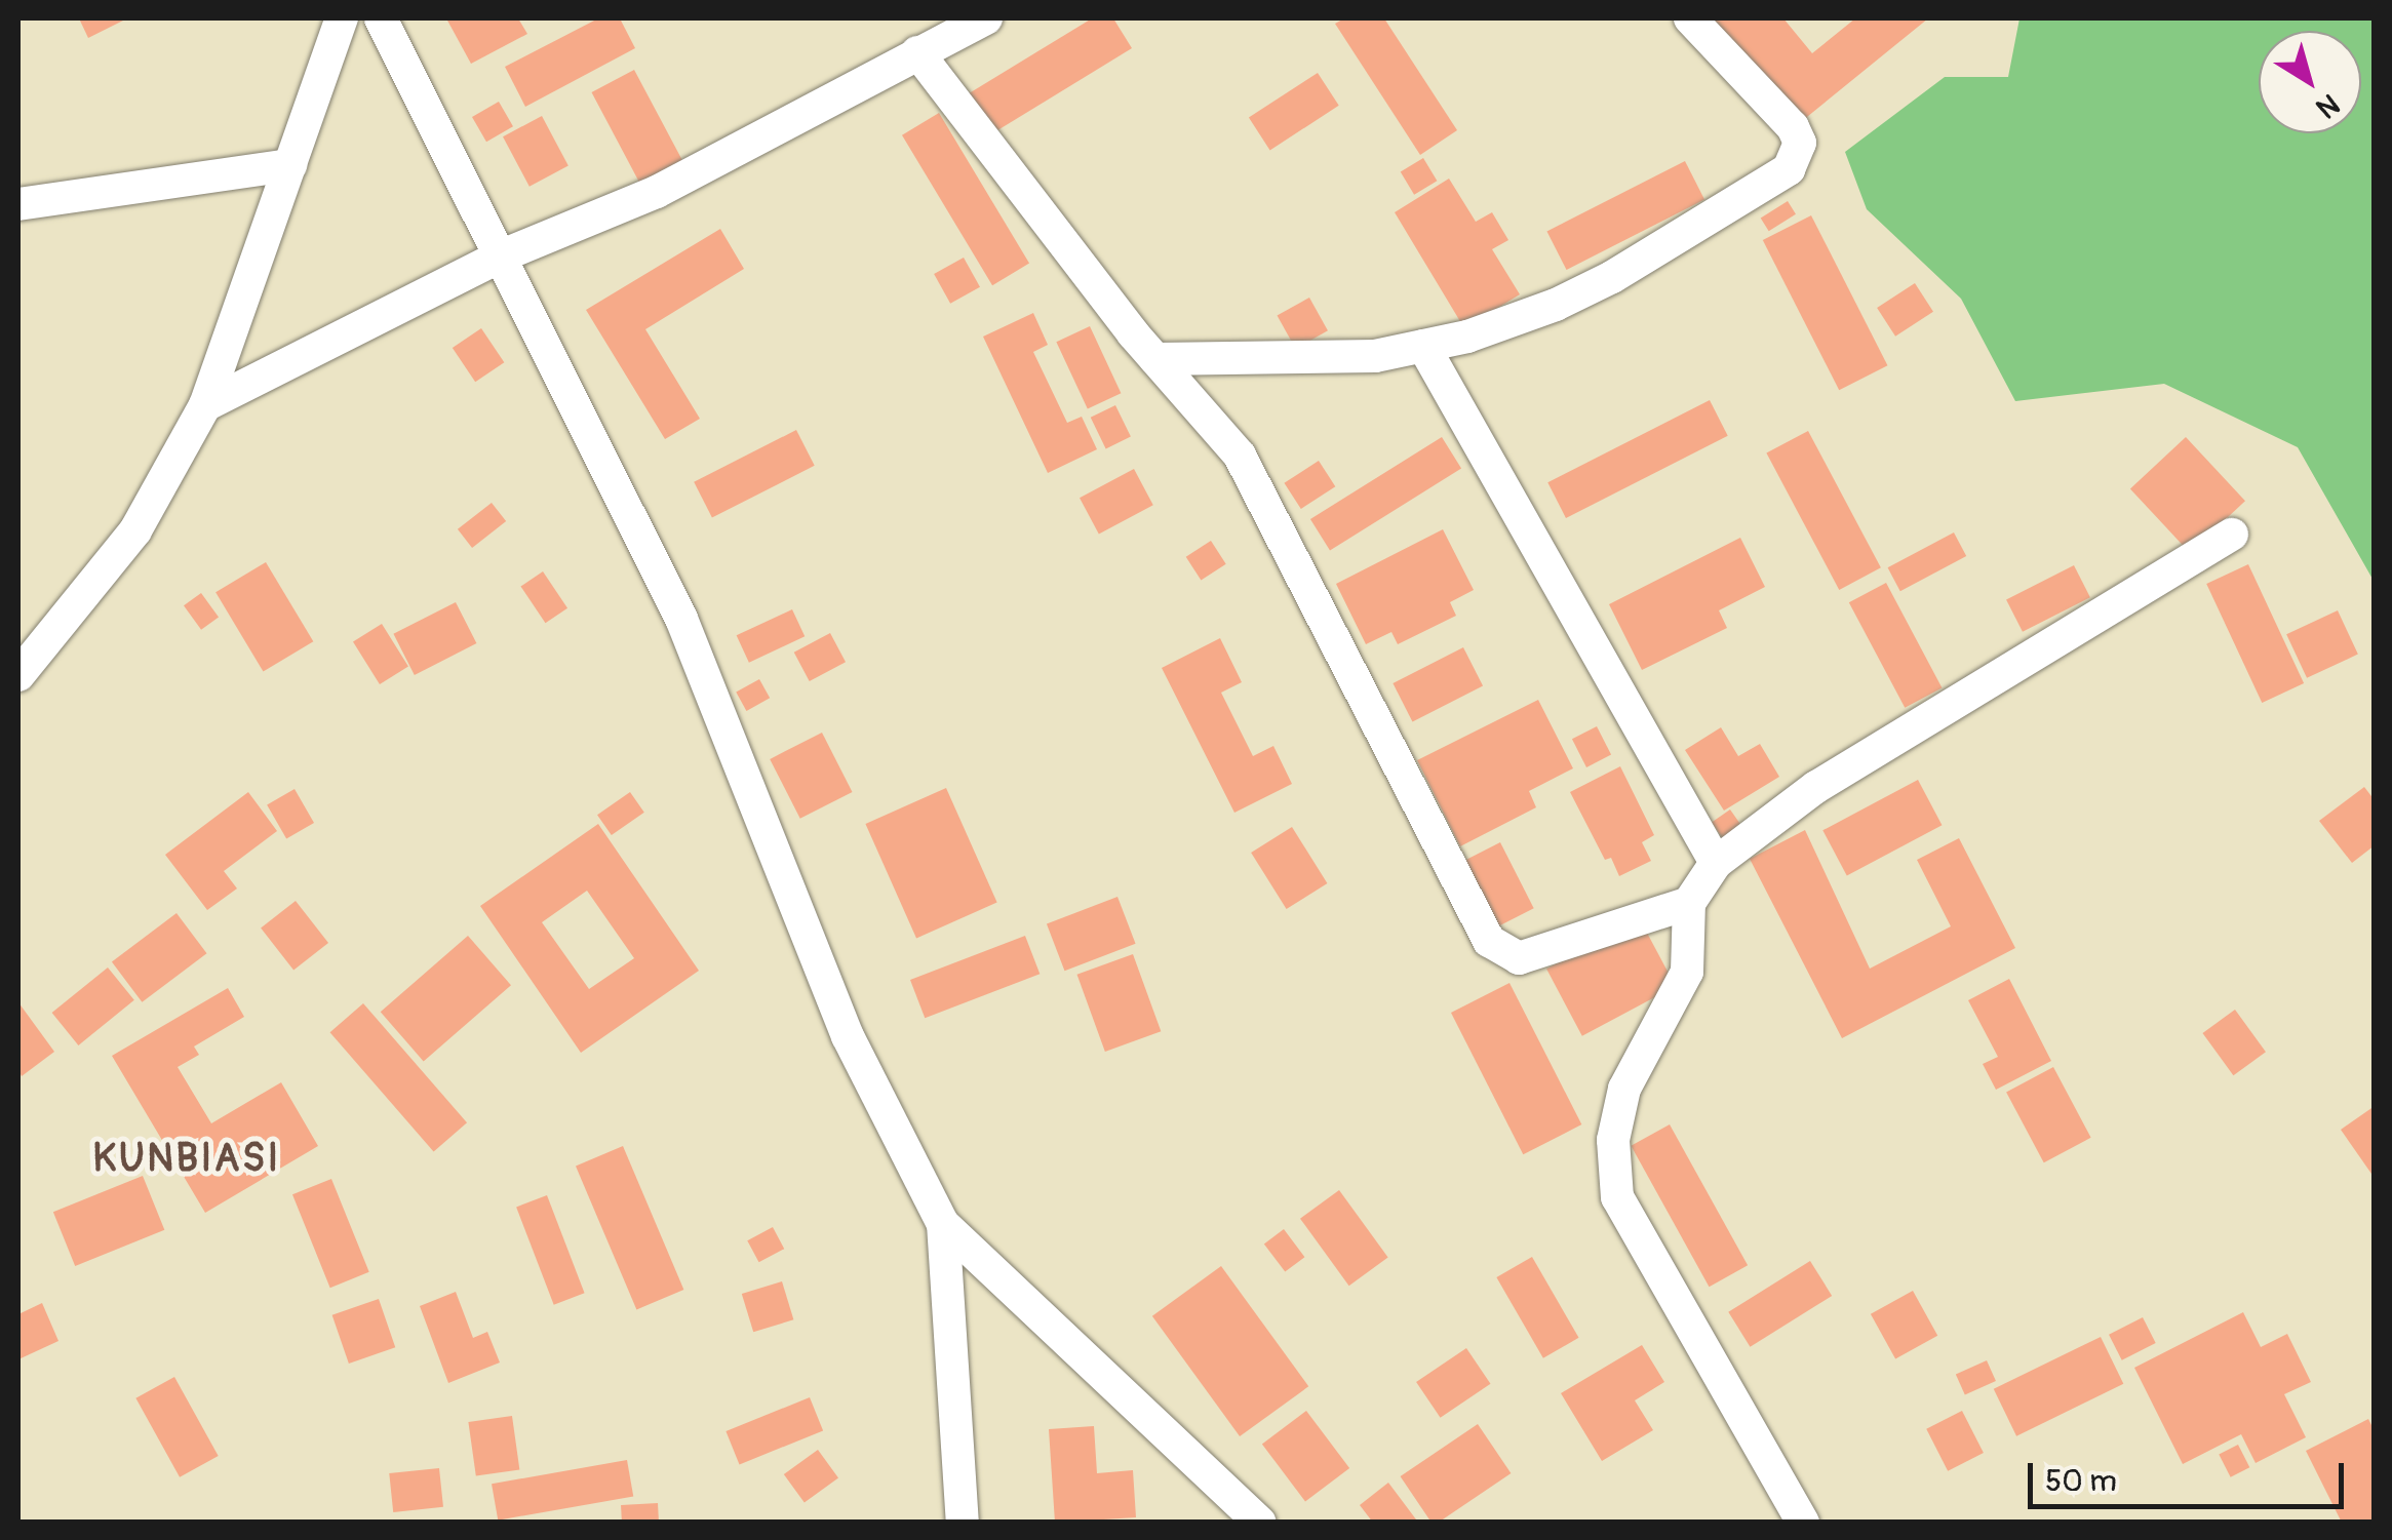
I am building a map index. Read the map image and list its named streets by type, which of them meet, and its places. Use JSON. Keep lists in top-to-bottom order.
{
  "districts": ["KUNBIASI"],
  "scale_bar": "50 m",
  "north": "bottom right"
}
